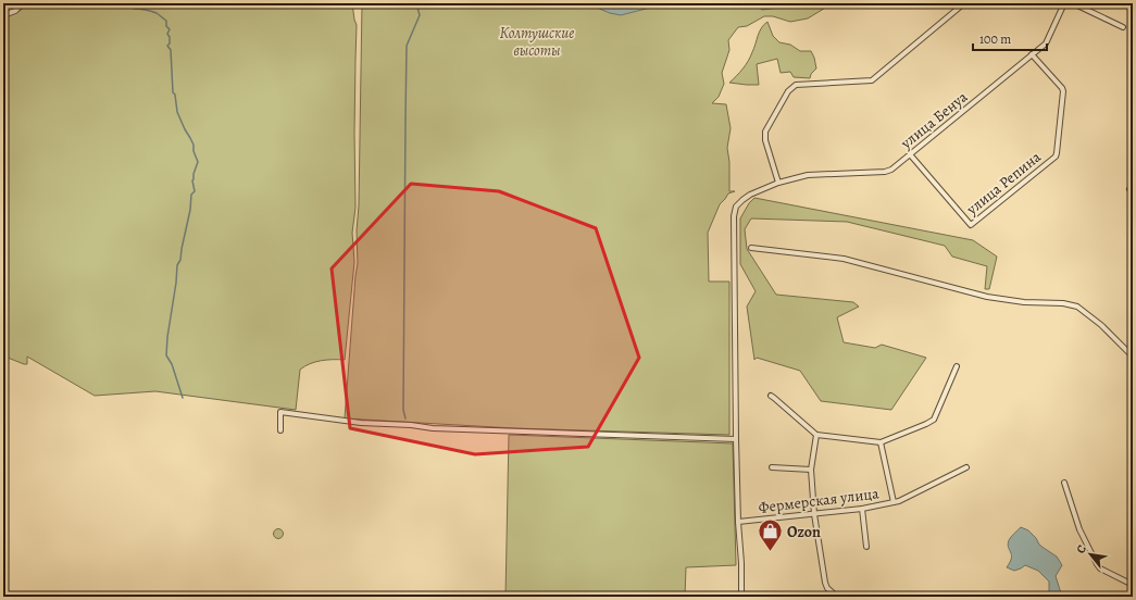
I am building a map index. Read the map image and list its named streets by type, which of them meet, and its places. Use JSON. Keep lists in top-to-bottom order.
{
  "streets": {
    "street": ["улица Бенуа", "улица Репина", "Фермерская улица"]
  },
  "crossings": [
    ["улица Бенуа", "улица Репина"],
    ["улица Бенуа", "Фермерская улица"]
  ],
  "parks": ["Колтушские высоты"],
  "places": {
    "shop": ["Ozon"]
  },
  "scale_bar": "100 m",
  "north": "top left"
}
